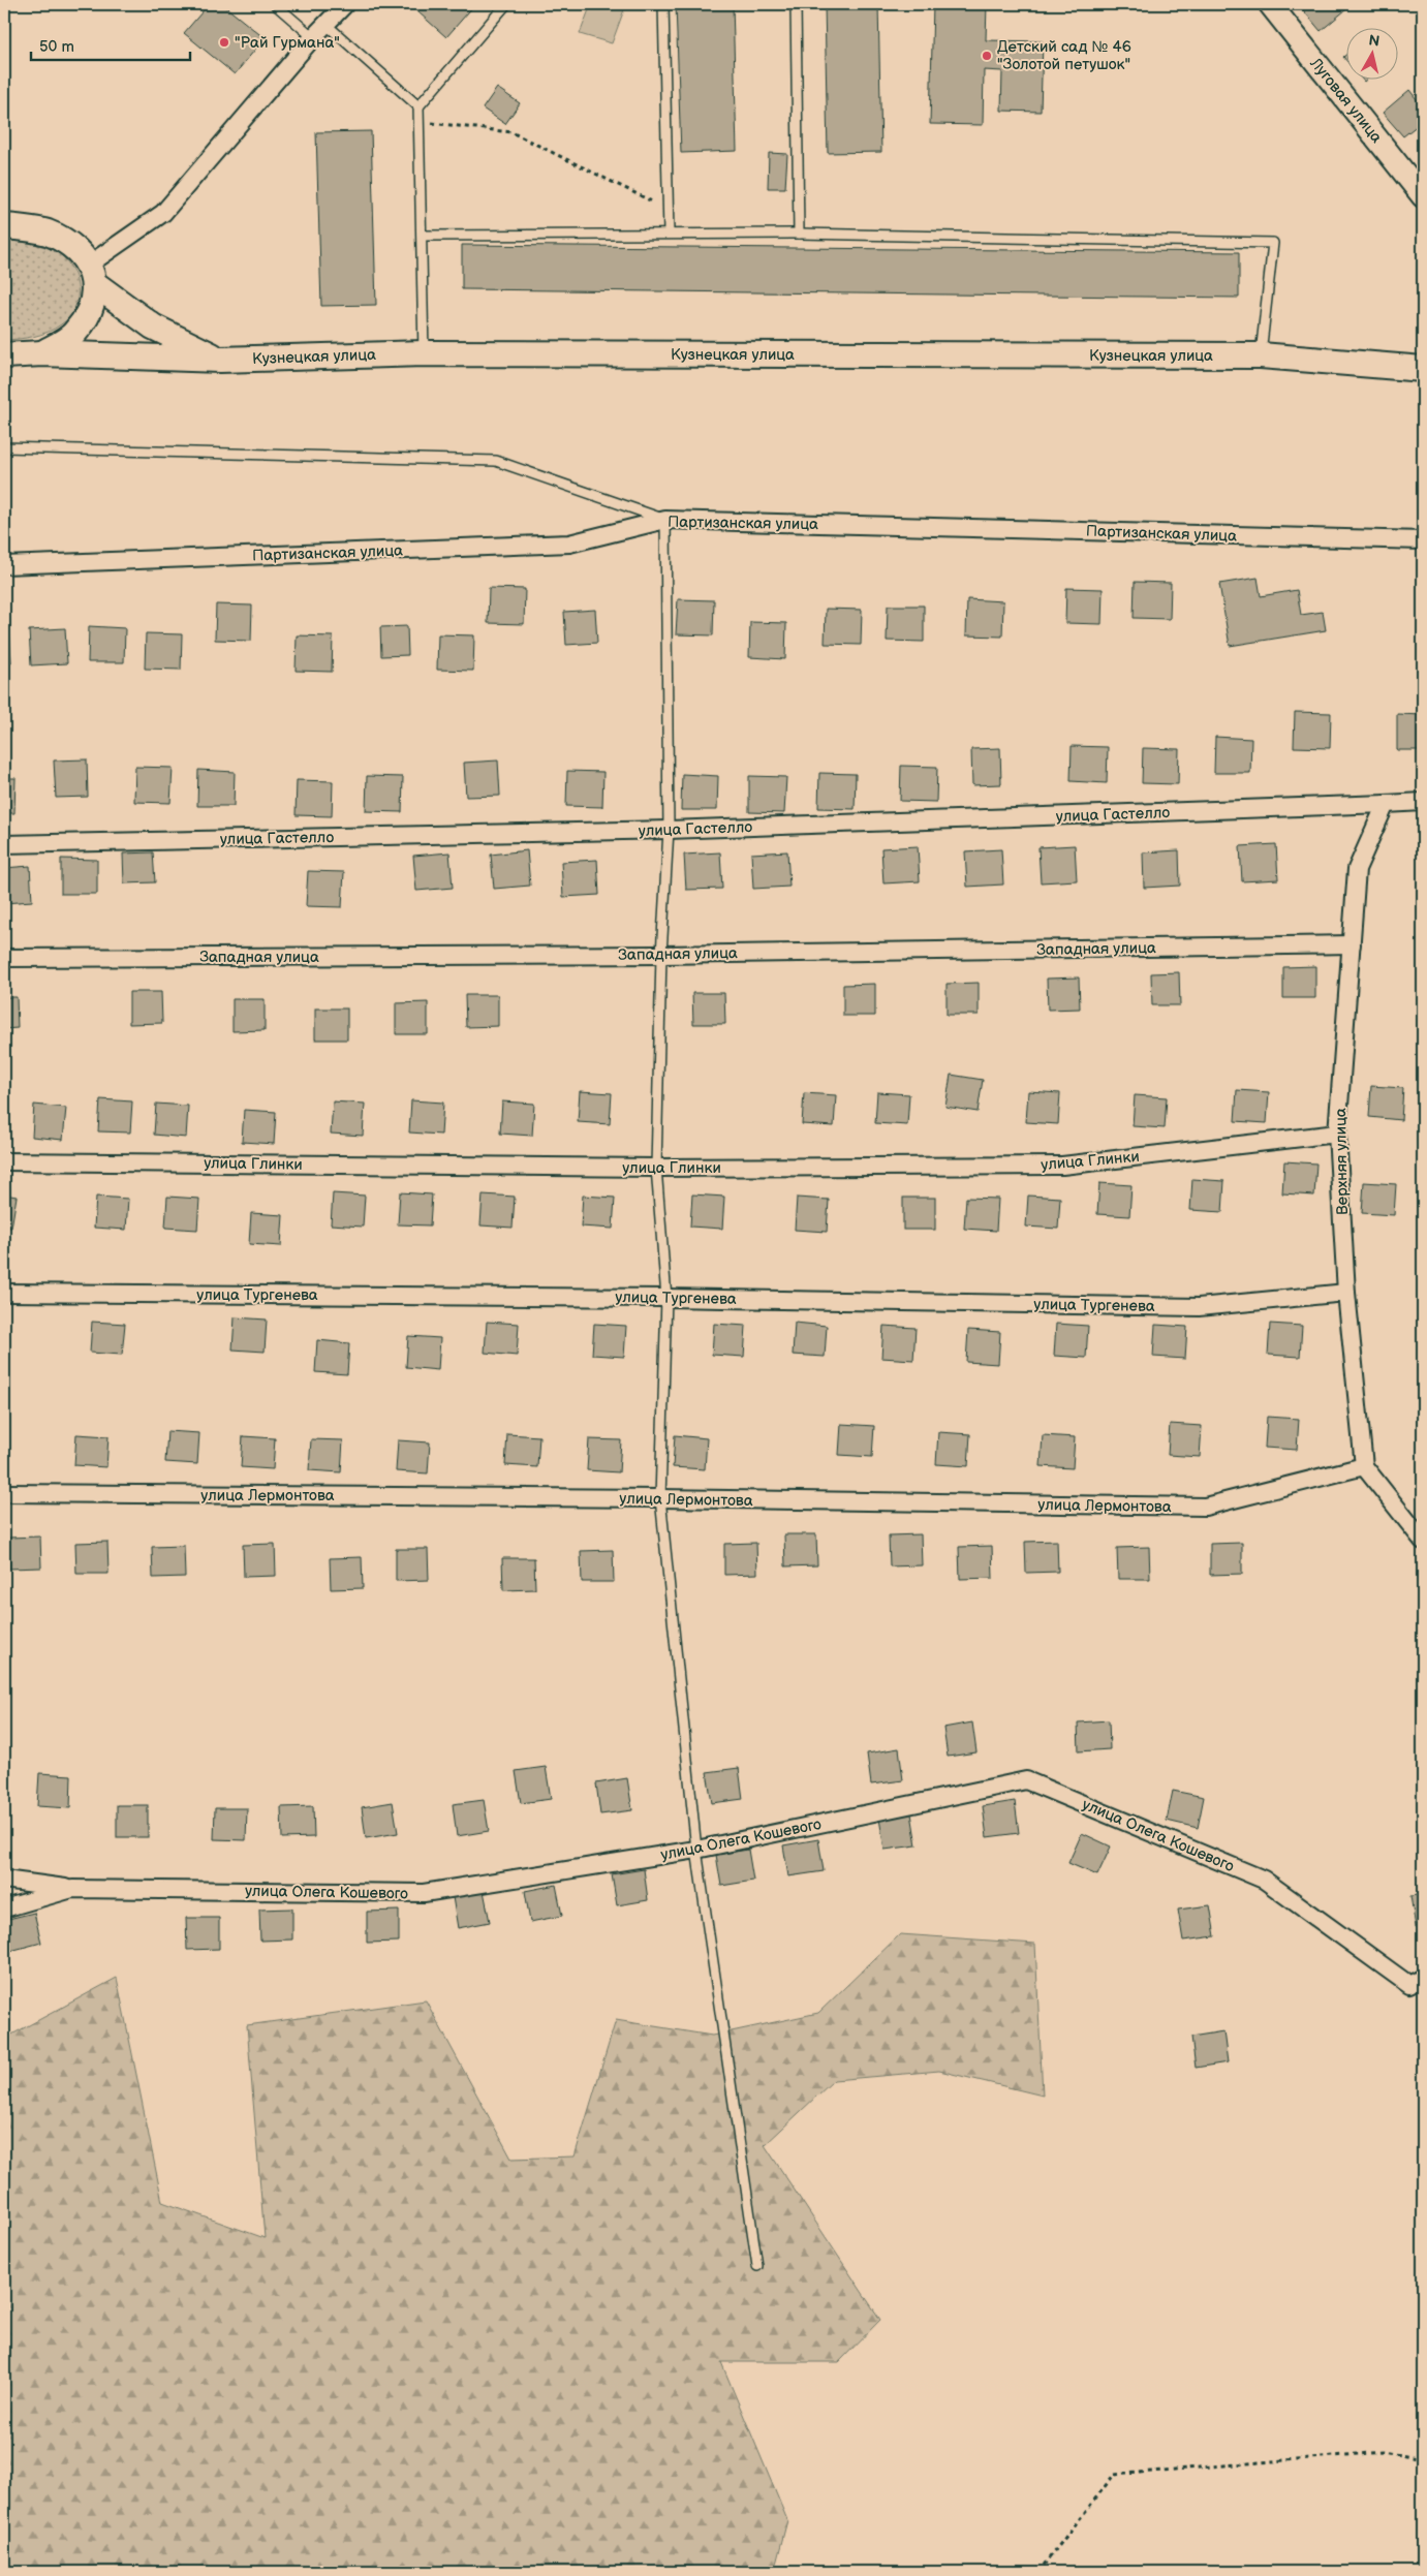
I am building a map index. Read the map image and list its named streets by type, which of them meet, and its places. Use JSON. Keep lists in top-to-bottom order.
{
  "streets": {
    "main road": ["Кузнецкая улица"],
    "street": [
      "Луговая улица",
      "Партизанская улица",
      "улица Гастелло",
      "Западная улица",
      "улица Глинки",
      "Верхняя улица",
      "улица Тургенева",
      "улица Лермонтова",
      "улица Олега Кошевого"
    ]
  },
  "crossings": [
    ["улица Гастелло", "Верхняя улица"],
    ["Западная улица", "Верхняя улица"],
    ["улица Глинки", "Верхняя улица"],
    ["Верхняя улица", "улица Тургенева"],
    ["Верхняя улица", "улица Лермонтова"]
  ],
  "places": ["\"Рай Гурмана\"", "Детский сад № 46 \"Золотой петушок\""],
  "scale_bar": "50 m",
  "north": "top"
}
